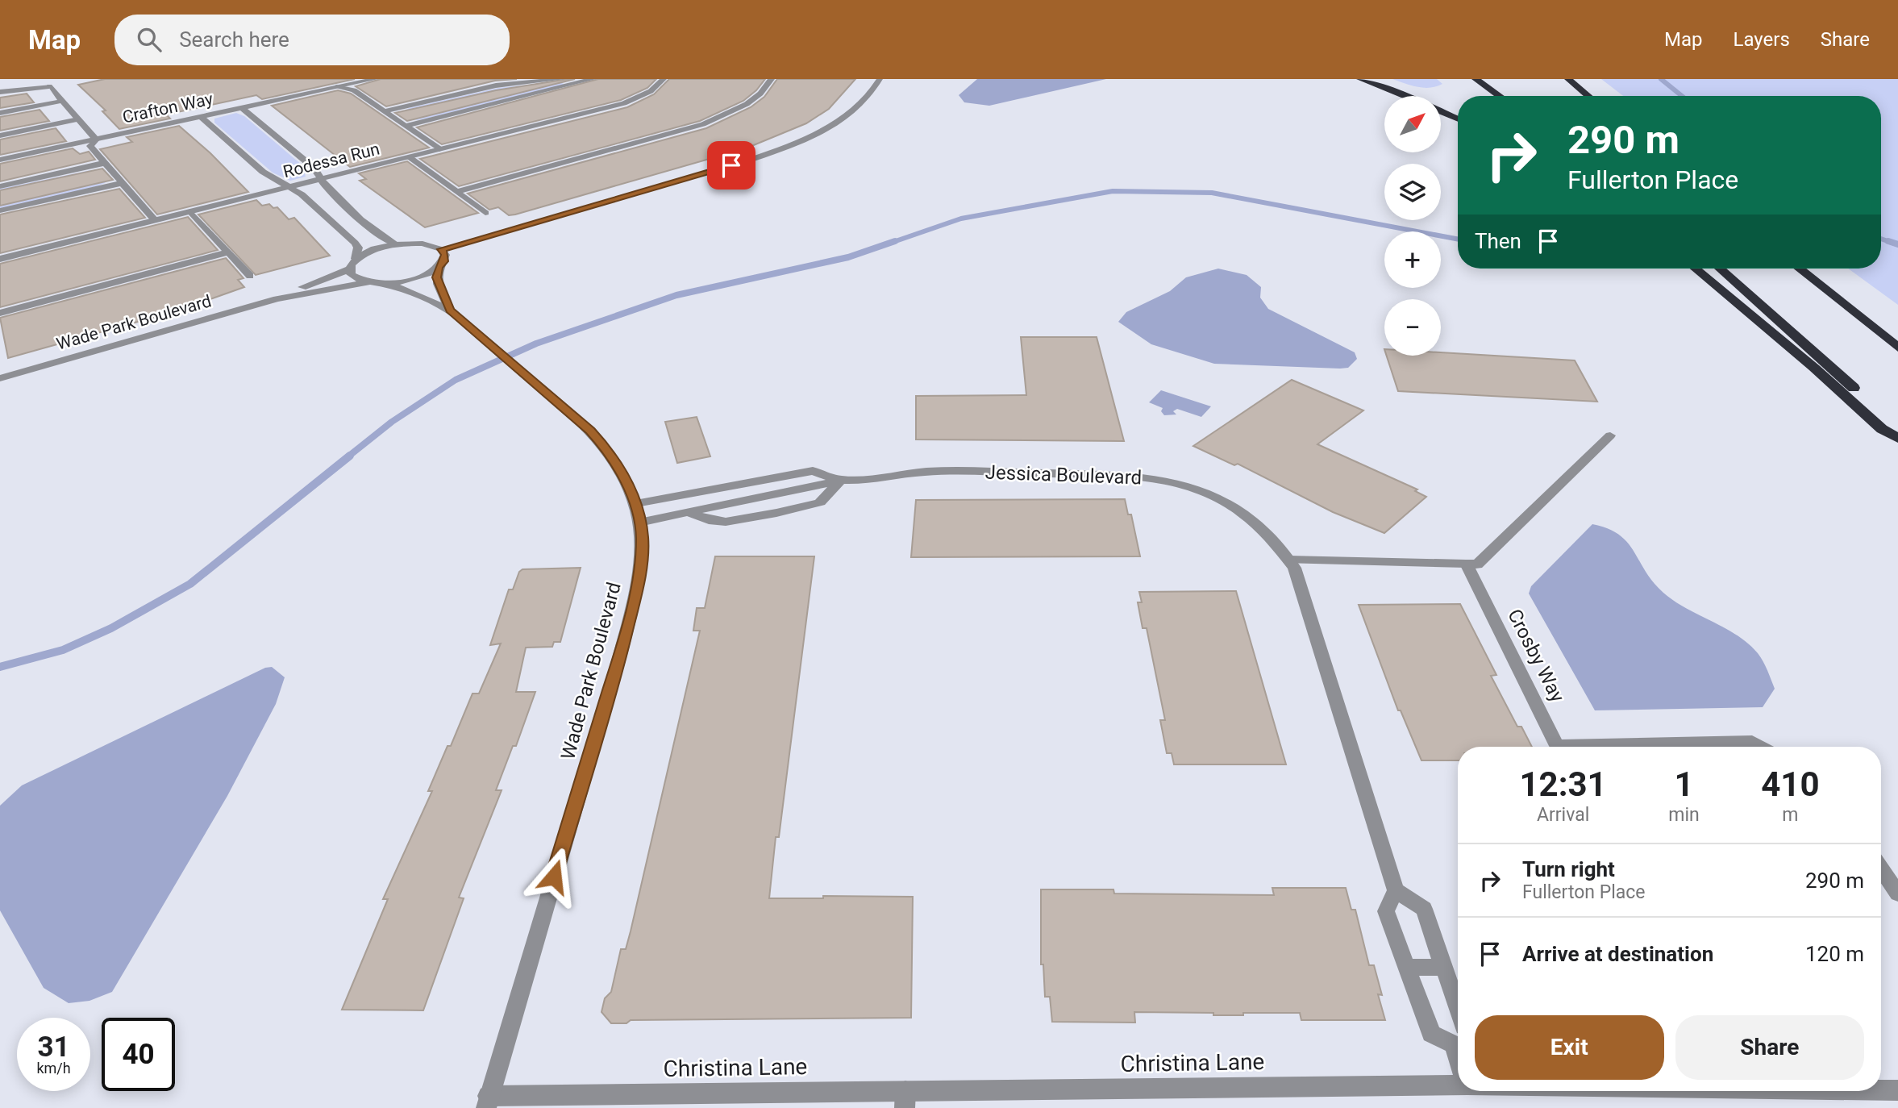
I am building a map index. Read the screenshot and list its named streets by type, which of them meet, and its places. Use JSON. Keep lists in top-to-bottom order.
{
  "streets": {
    "street": [
      "Crafton Way",
      "Rodessa Run",
      "Wade Park Boulevard",
      "Jessica Boulevard",
      "Crosby Way",
      "Christina Lane"
    ]
  },
  "crossings": [
    ["Wade Park Boulevard", "Jessica Boulevard"],
    ["Wade Park Boulevard", "Christina Lane"]
  ],
  "north": "top right",
  "page": {
    "header": "Map",
    "search": "Search here",
    "nav": ["Map", "Layers", "Share"],
    "map_buttons": ["+", "−"],
    "turn": ["290 m", "Fullerton Place"],
    "then": "Then",
    "eta": [
      "12:31",
      "Arrival",
      "1",
      "min",
      "410",
      "m"
    ],
    "list": [
      {
        "name": "Turn right",
        "note": "Fullerton Place",
        "value": "290 m"
      },
      {
        "name": "Arrive at destination",
        "value": "120 m"
      }
    ],
    "buttons": ["Exit", "Share"],
    "speed": "31 km/h",
    "limit": "40"
  }
}
